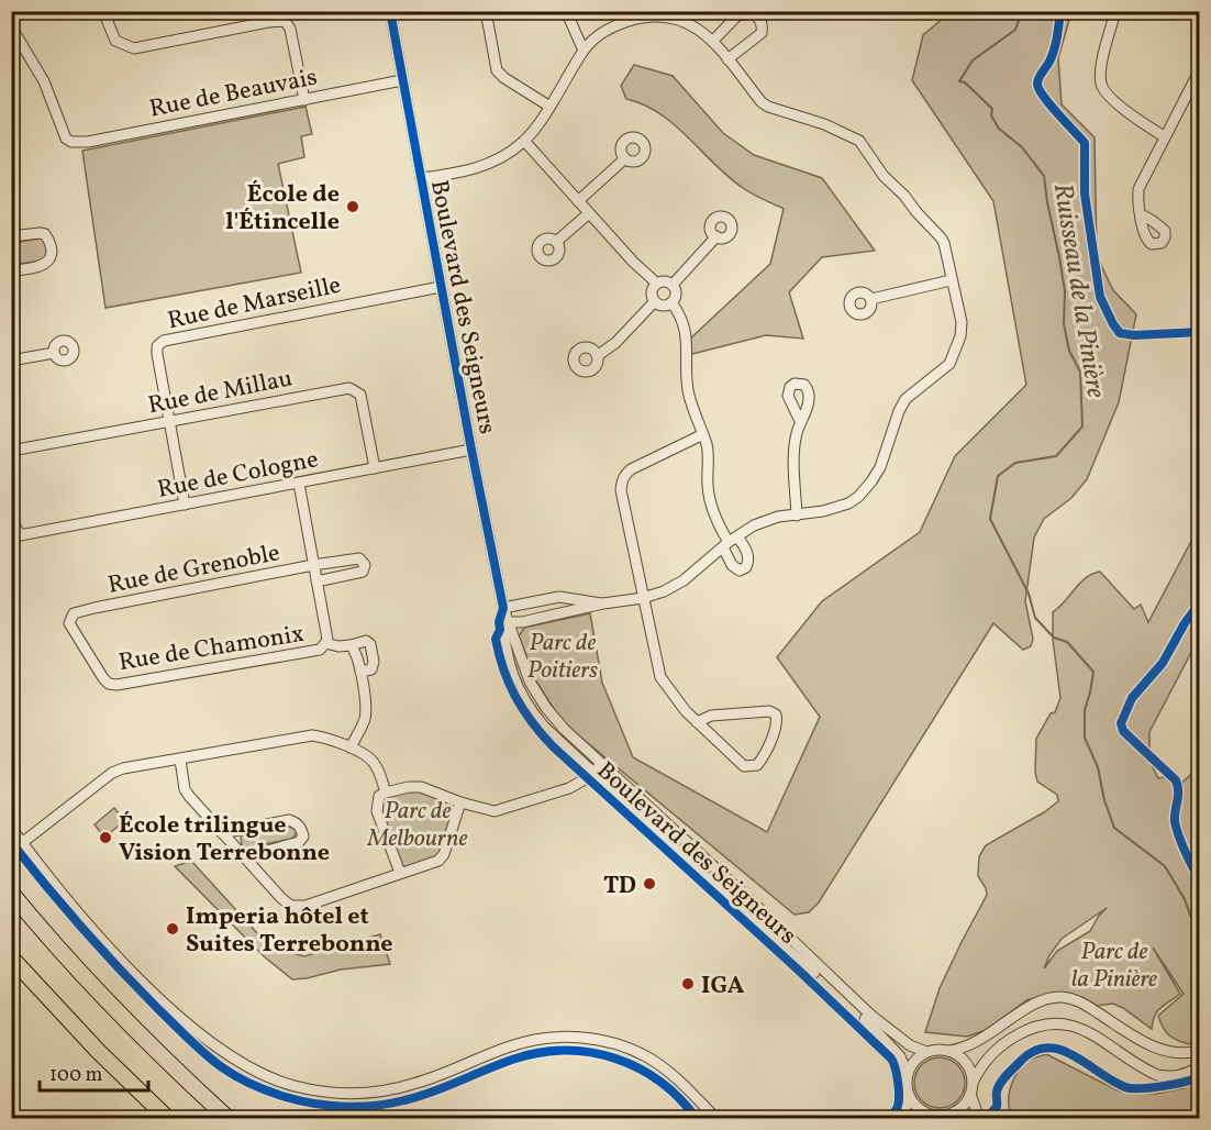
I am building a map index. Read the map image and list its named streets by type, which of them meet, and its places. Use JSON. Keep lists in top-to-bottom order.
{
  "streets": {
    "street": [
      "Rue de Beauvais",
      "Rue de Marseille",
      "Boulevard des Seigneurs",
      "Rue de Millau",
      "Rue de Cologne",
      "Rue de Grenoble",
      "Rue de Chamonix"
    ]
  },
  "crossings": [
    ["Rue de Beauvais", "Boulevard des Seigneurs"],
    ["Rue de Marseille", "Boulevard des Seigneurs"],
    ["Rue de Marseille", "Rue de Millau"],
    ["Rue de Marseille", "Rue de Cologne"],
    ["Boulevard des Seigneurs", "Rue de Cologne"],
    ["Rue de Millau", "Rue de Cologne"],
    ["Rue de Cologne", "Rue de Chamonix"],
    ["Rue de Grenoble", "Rue de Chamonix"]
  ],
  "water": ["Ruisseau de la Pinière"],
  "parks": ["Parc de Poitiers", "Parc de Melbourne", "Parc de la Pinière"],
  "places": [
    "École de l'Étincelle",
    "École trilingue Vision Terrebonne",
    "TD",
    "Imperia hôtel et Suites Terrebonne",
    "IGA"
  ],
  "scale_bar": "100 m"
}
